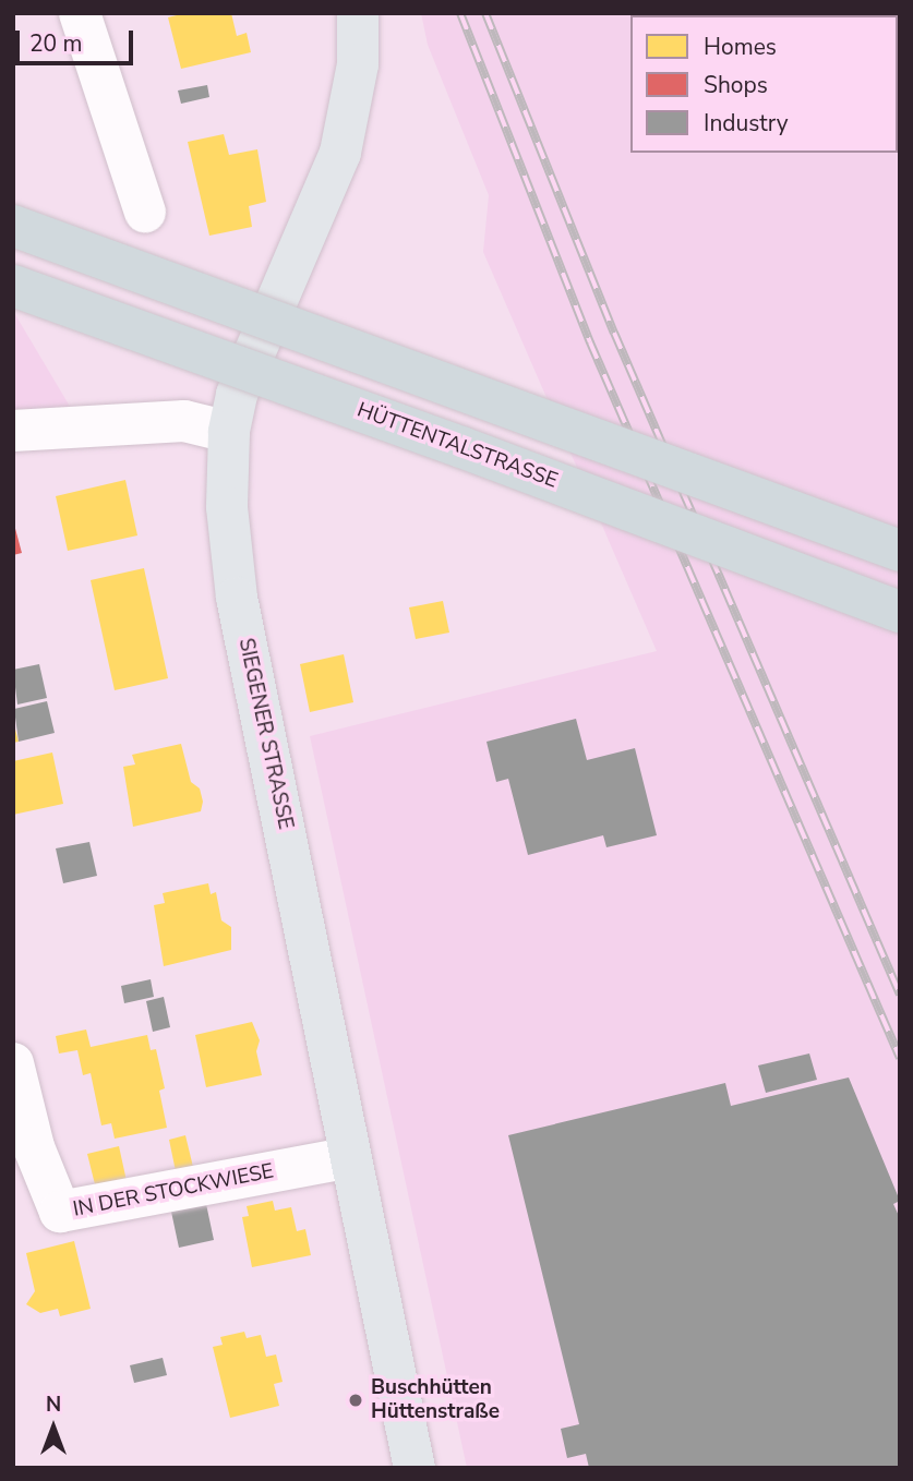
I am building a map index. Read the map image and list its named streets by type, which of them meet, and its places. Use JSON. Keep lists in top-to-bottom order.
{
  "streets": {
    "highway": ["HÜTTENTALSTRASSE"],
    "main road": ["SIEGENER STRASSE"],
    "street": ["IN DER STOCKWIESE"]
  },
  "crossings": [
    ["SIEGENER STRASSE", "IN DER STOCKWIESE"]
  ],
  "places": ["Buschhütten Hüttenstraße"],
  "legend": ["Homes", "Shops", "Industry"],
  "scale_bar": "20 m",
  "north": "top"
}
